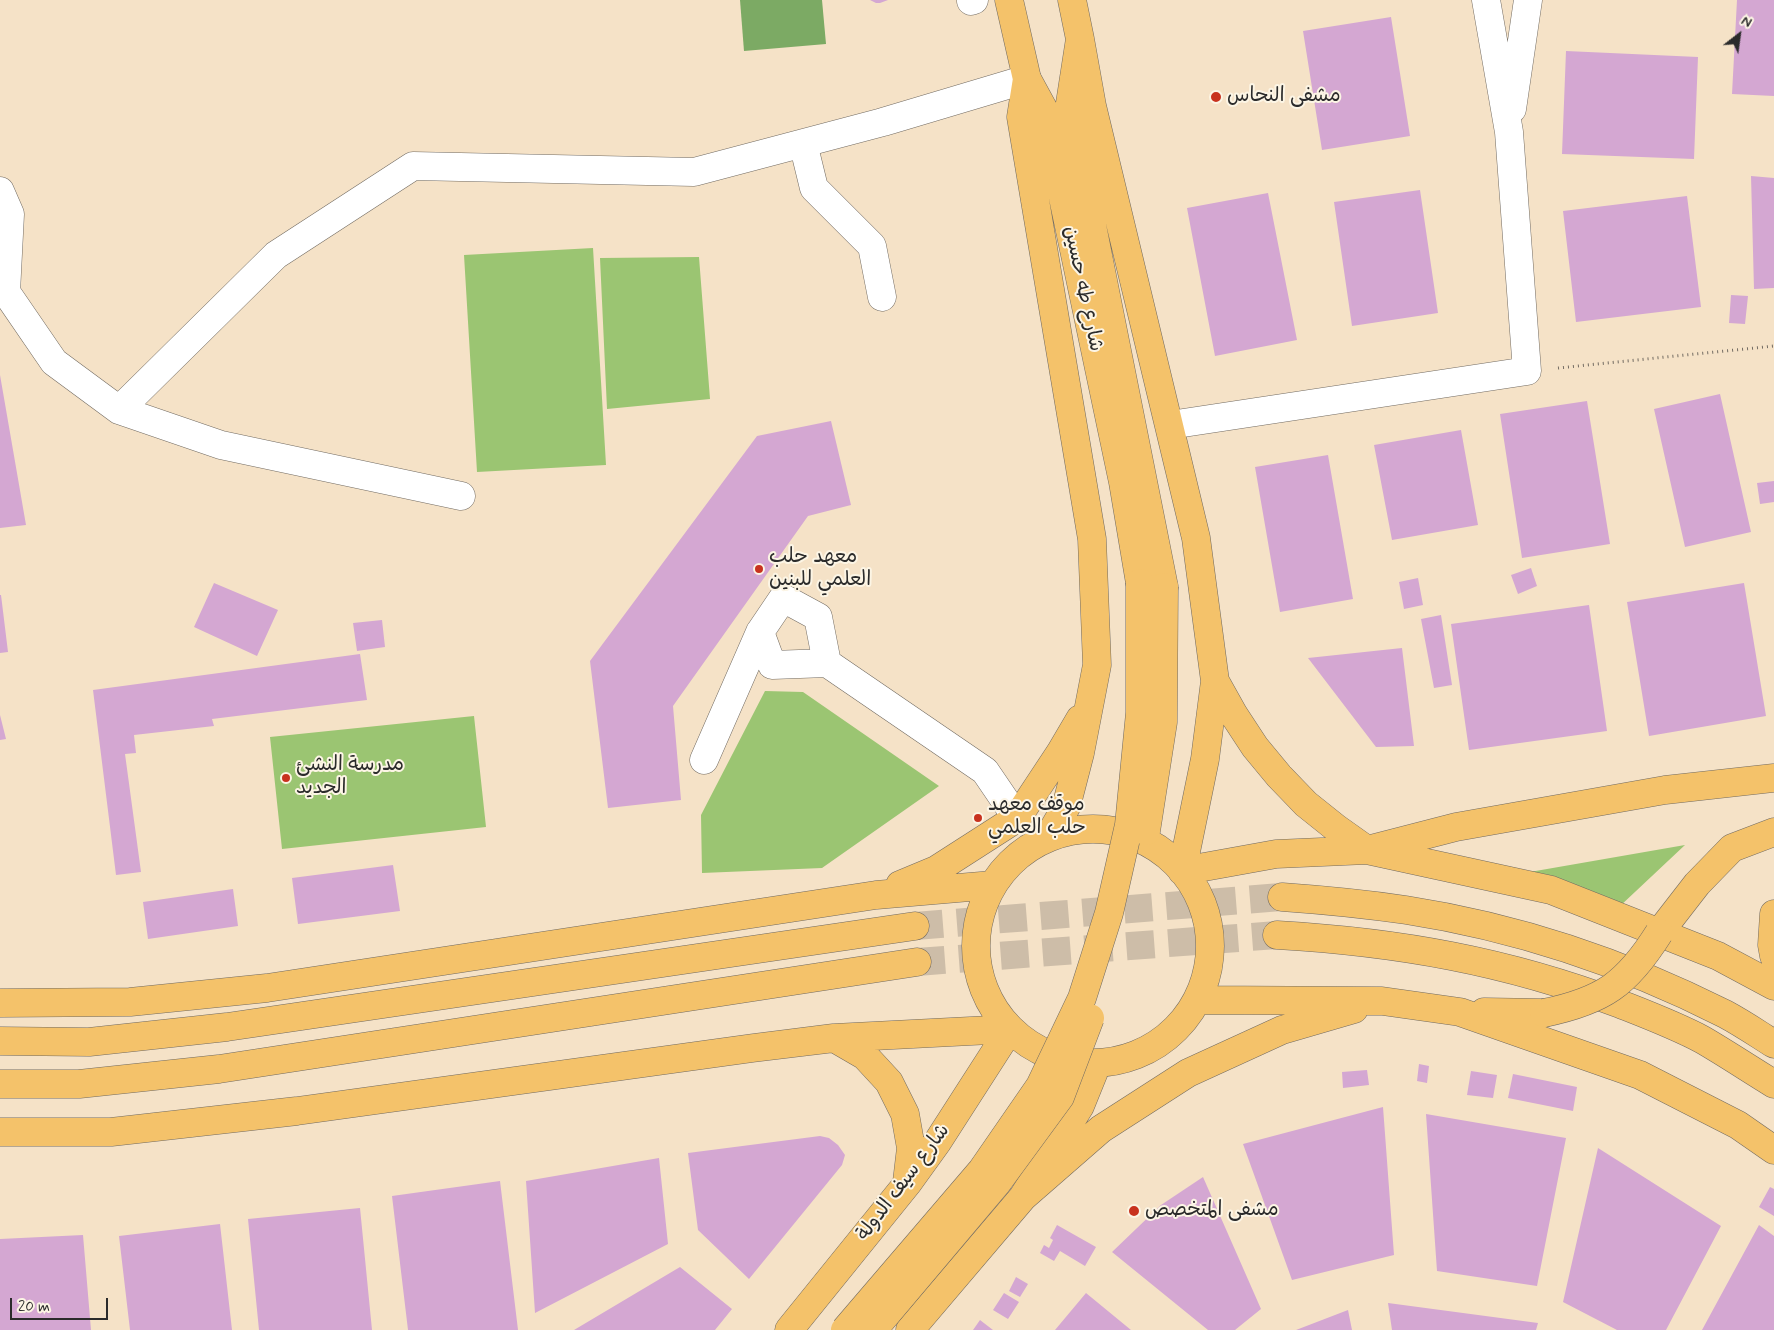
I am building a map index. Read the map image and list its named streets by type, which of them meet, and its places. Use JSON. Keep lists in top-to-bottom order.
{
  "streets": {
    "main road": ["شارع طه حسين", "شارع سيف الدولة"]
  },
  "places": [
    "مشفى النحاس",
    "معهد حلب العلمي للبنين",
    "مدرسة النشئ الجديد",
    "موقف معهد حلب العلمي",
    "مشفى المتخصص"
  ],
  "scale_bar": "20 m",
  "north": "top right"
}
